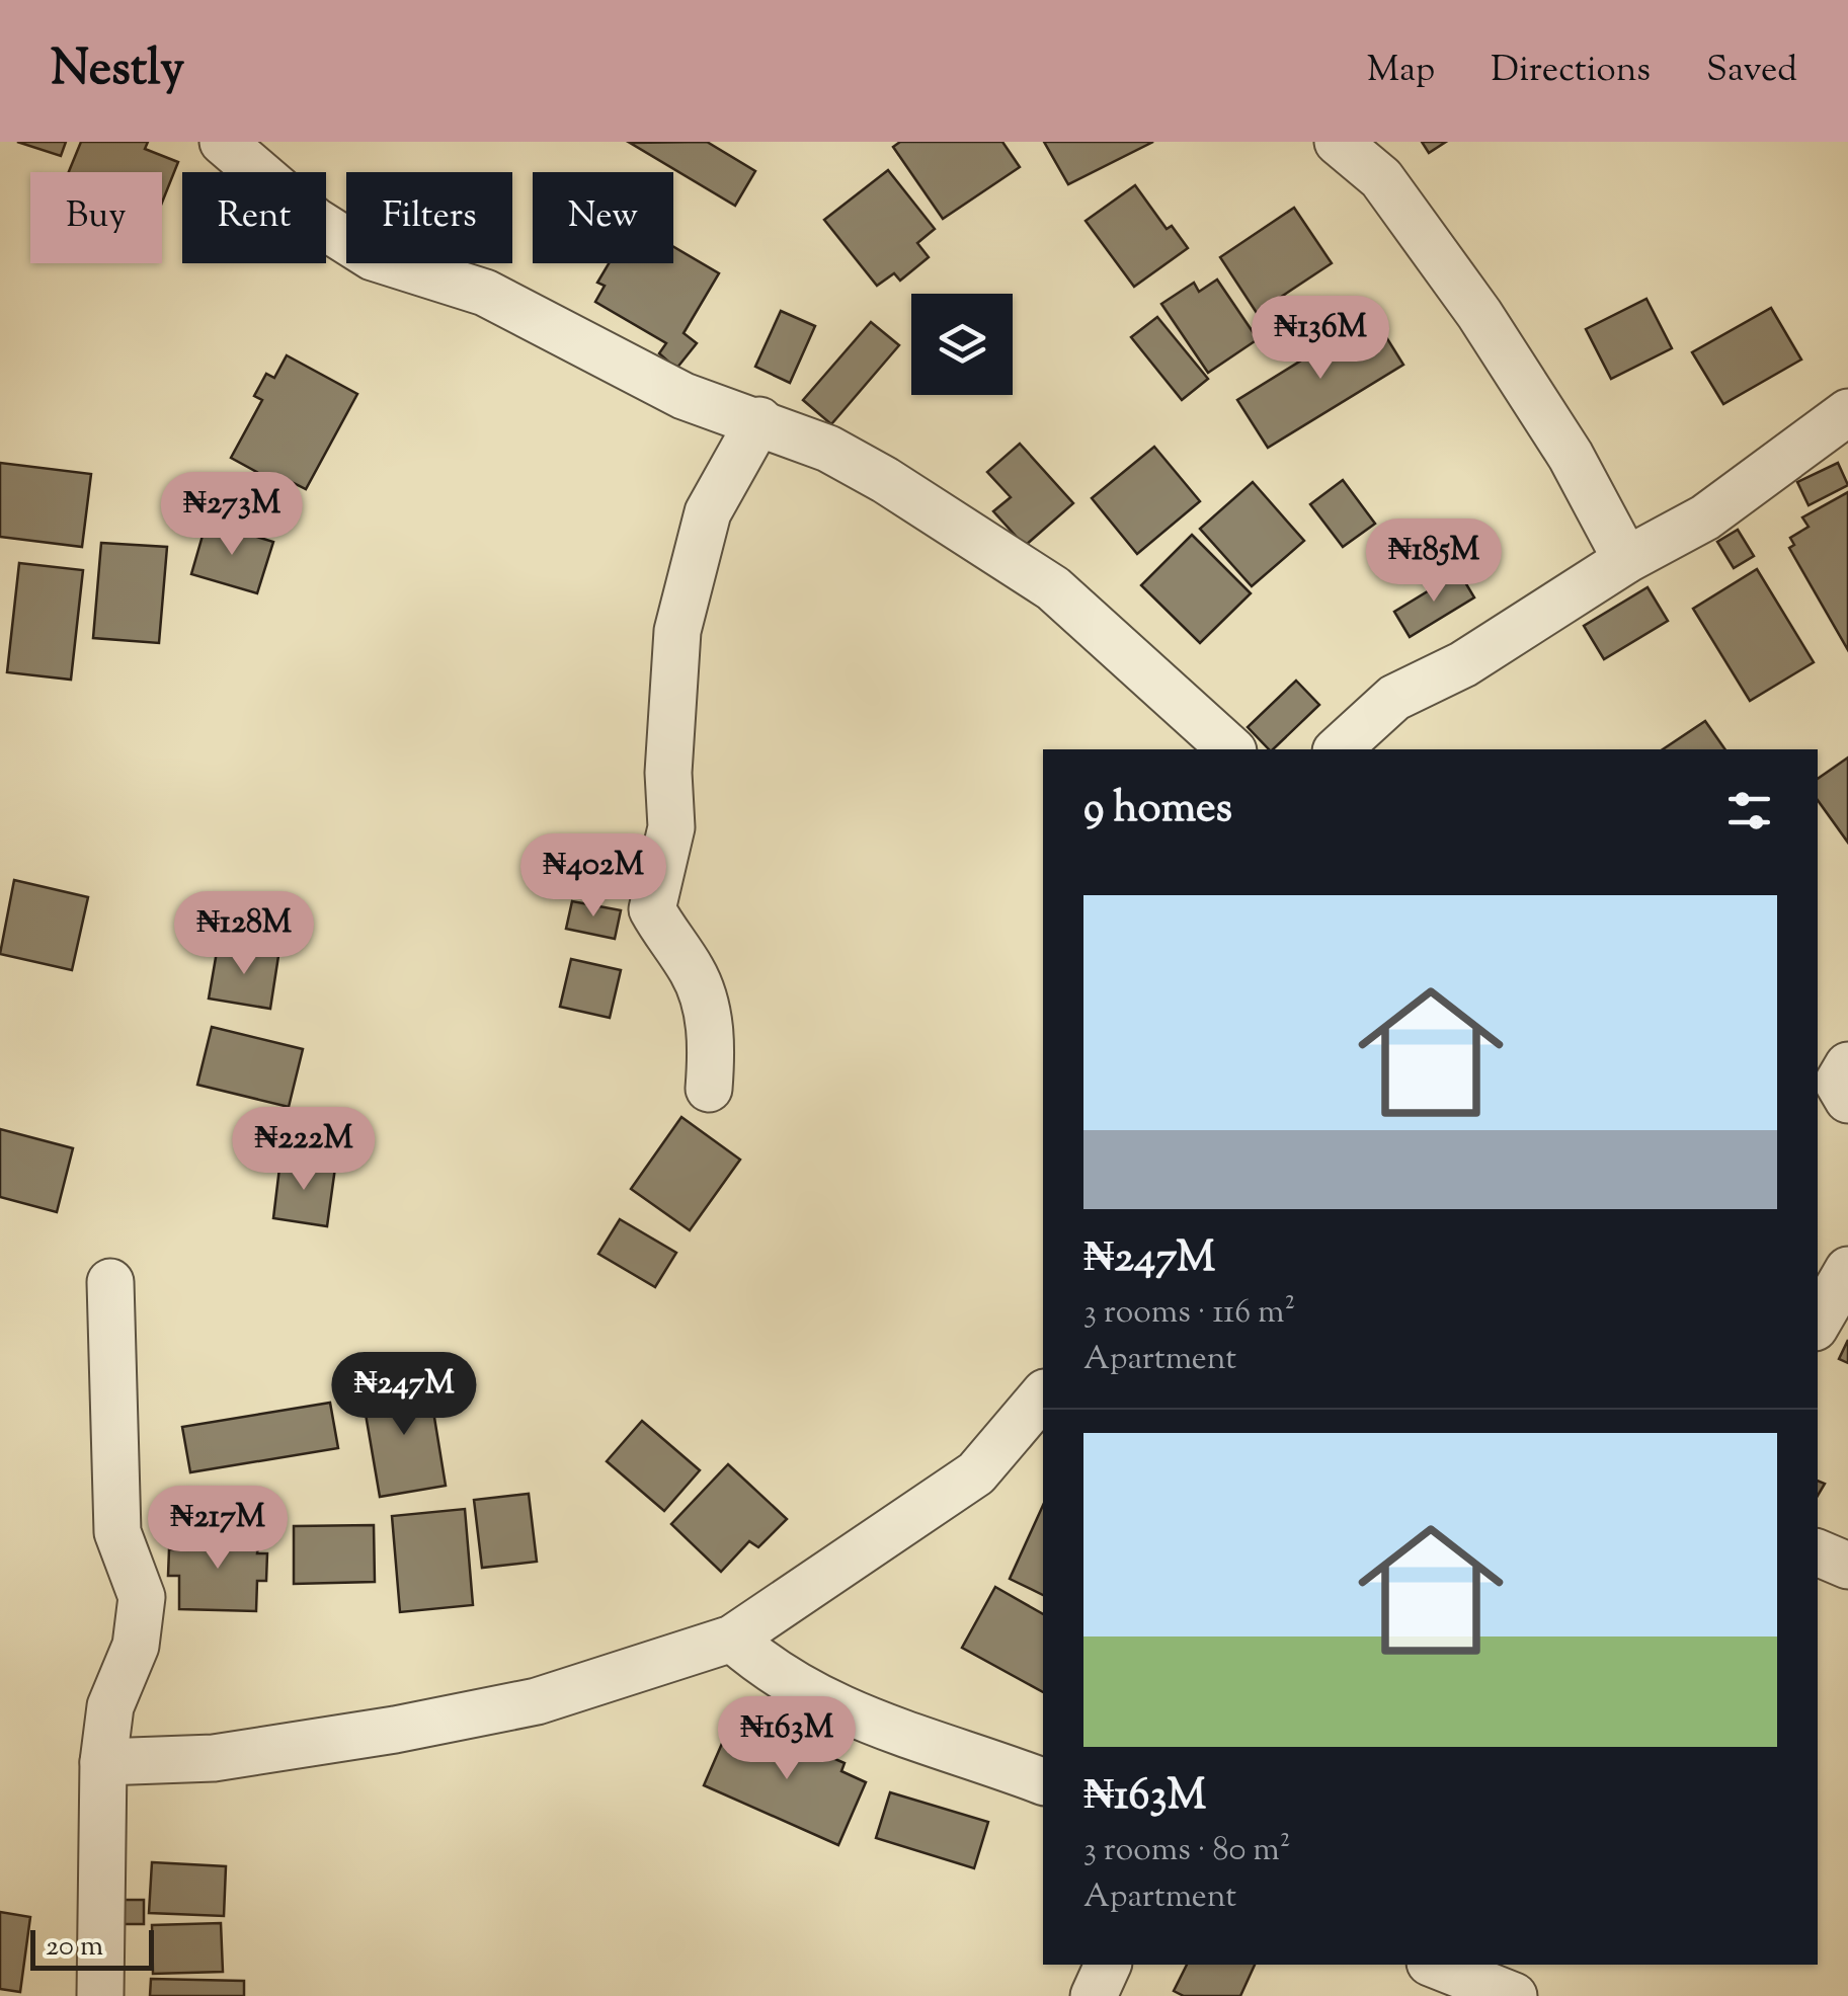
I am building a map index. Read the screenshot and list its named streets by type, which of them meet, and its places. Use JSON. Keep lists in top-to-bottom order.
{
  "scale_bar": "20 m",
  "page": {
    "header": "Nestly",
    "nav": ["Map", "Directions", "Saved"],
    "chip": [
      "Buy",
      "Rent",
      "Filters",
      "New"
    ],
    "price": [
      "₦136M",
      "₦273M",
      "₦185M",
      "₦402M",
      "₦128M",
      "₦222M",
      "₦247M",
      "₦217M",
      "₦163M"
    ],
    "heading": "9 homes",
    "list": [
      {
        "name": "₦247M",
        "note": "3 rooms · 116 m² · Apartment"
      },
      {
        "name": "₦163M",
        "note": "3 rooms · 80 m² · Apartment"
      }
    ],
    "scale": "20 m"
  }
}
